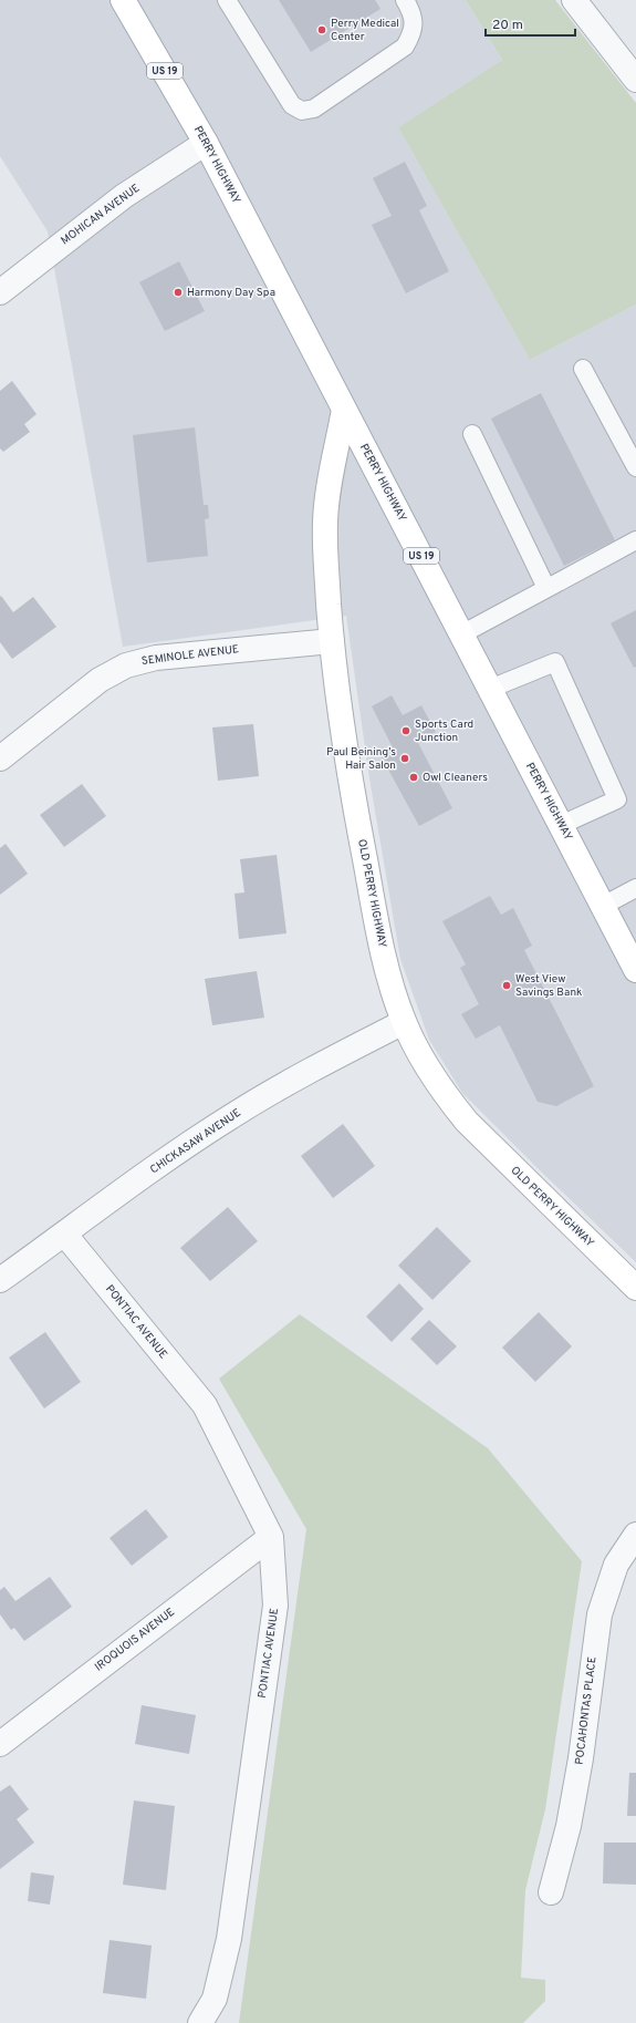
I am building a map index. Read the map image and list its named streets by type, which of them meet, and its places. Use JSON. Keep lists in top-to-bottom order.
{
  "streets": {
    "main road": ["US 19", "PERRY HIGHWAY", "OLD PERRY HIGHWAY"],
    "street": [
      "MOHICAN AVENUE",
      "SEMINOLE AVENUE",
      "CHICKASAW AVENUE",
      "PONTIAC AVENUE",
      "IROQUOIS AVENUE",
      "POCAHONTAS PLACE"
    ]
  },
  "crossings": [
    ["PERRY HIGHWAY", "MOHICAN AVENUE"],
    ["PERRY HIGHWAY", "OLD PERRY HIGHWAY"],
    ["SEMINOLE AVENUE", "OLD PERRY HIGHWAY"],
    ["OLD PERRY HIGHWAY", "CHICKASAW AVENUE"],
    ["CHICKASAW AVENUE", "PONTIAC AVENUE"],
    ["PONTIAC AVENUE", "IROQUOIS AVENUE"]
  ],
  "places": [
    "Perry Medical Center",
    "Harmony Day Spa",
    "Sports Card Junction",
    "Paul Beining's Hair Salon",
    "Owl Cleaners",
    "West View Savings Bank"
  ],
  "scale_bar": "20 m"
}
